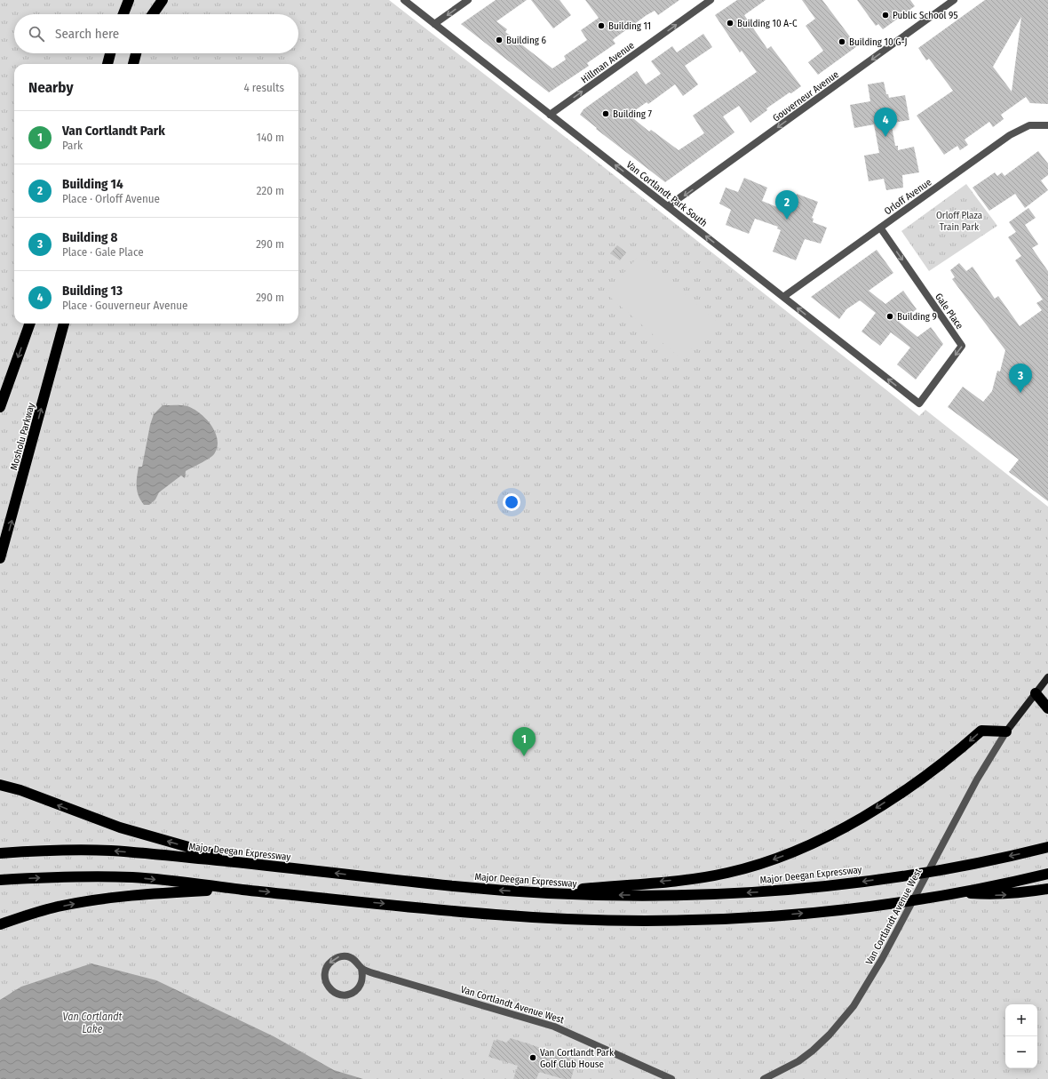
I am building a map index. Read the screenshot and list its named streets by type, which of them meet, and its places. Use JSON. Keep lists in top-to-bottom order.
{
  "streets": {
    "highway": ["Mosholu Parkway", "Major Deegan Expressway"],
    "street": [
      "Hillman Avenue",
      "Gouverneur Avenue",
      "Van Cortlandt Park South",
      "Orloff Avenue",
      "Gale Place",
      "Van Cortlandt Avenue West"
    ]
  },
  "crossings": [
    ["Hillman Avenue", "Van Cortlandt Park South"],
    ["Gouverneur Avenue", "Van Cortlandt Park South"],
    ["Van Cortlandt Park South", "Orloff Avenue"],
    ["Van Cortlandt Park South", "Gale Place"],
    ["Orloff Avenue", "Gale Place"]
  ],
  "one_way": [
    "Hillman Avenue",
    "Gouverneur Avenue",
    "Van Cortlandt Park South",
    "Gale Place"
  ],
  "water": ["Van Cortlandt Lake"],
  "parks": ["Orloff Plaza Train Park"],
  "places": [
    "Public School 95",
    "Building 10 A-C",
    "Building 11",
    "Building 6",
    "Building 10 G-J",
    "Building 7",
    "Building 9",
    "Van Cortlandt Park Golf Club House"
  ],
  "page": {
    "search": "Search here",
    "heading": ["Nearby", "4 results"],
    "pins": [
      "4",
      "2",
      "3",
      "1"
    ],
    "list": [
      {
        "mark": "1",
        "name": "Van Cortlandt Park",
        "note": "Park",
        "value": "140 m"
      },
      {
        "mark": "2",
        "name": "Building 14",
        "note": "Place · Orloff Avenue",
        "value": "220 m"
      },
      {
        "mark": "3",
        "name": "Building 8",
        "note": "Place · Gale Place",
        "value": "290 m"
      },
      {
        "mark": "4",
        "name": "Building 13",
        "note": "Place · Gouverneur Avenue",
        "value": "290 m"
      }
    ],
    "map_buttons": ["+", "−"]
  }
}
